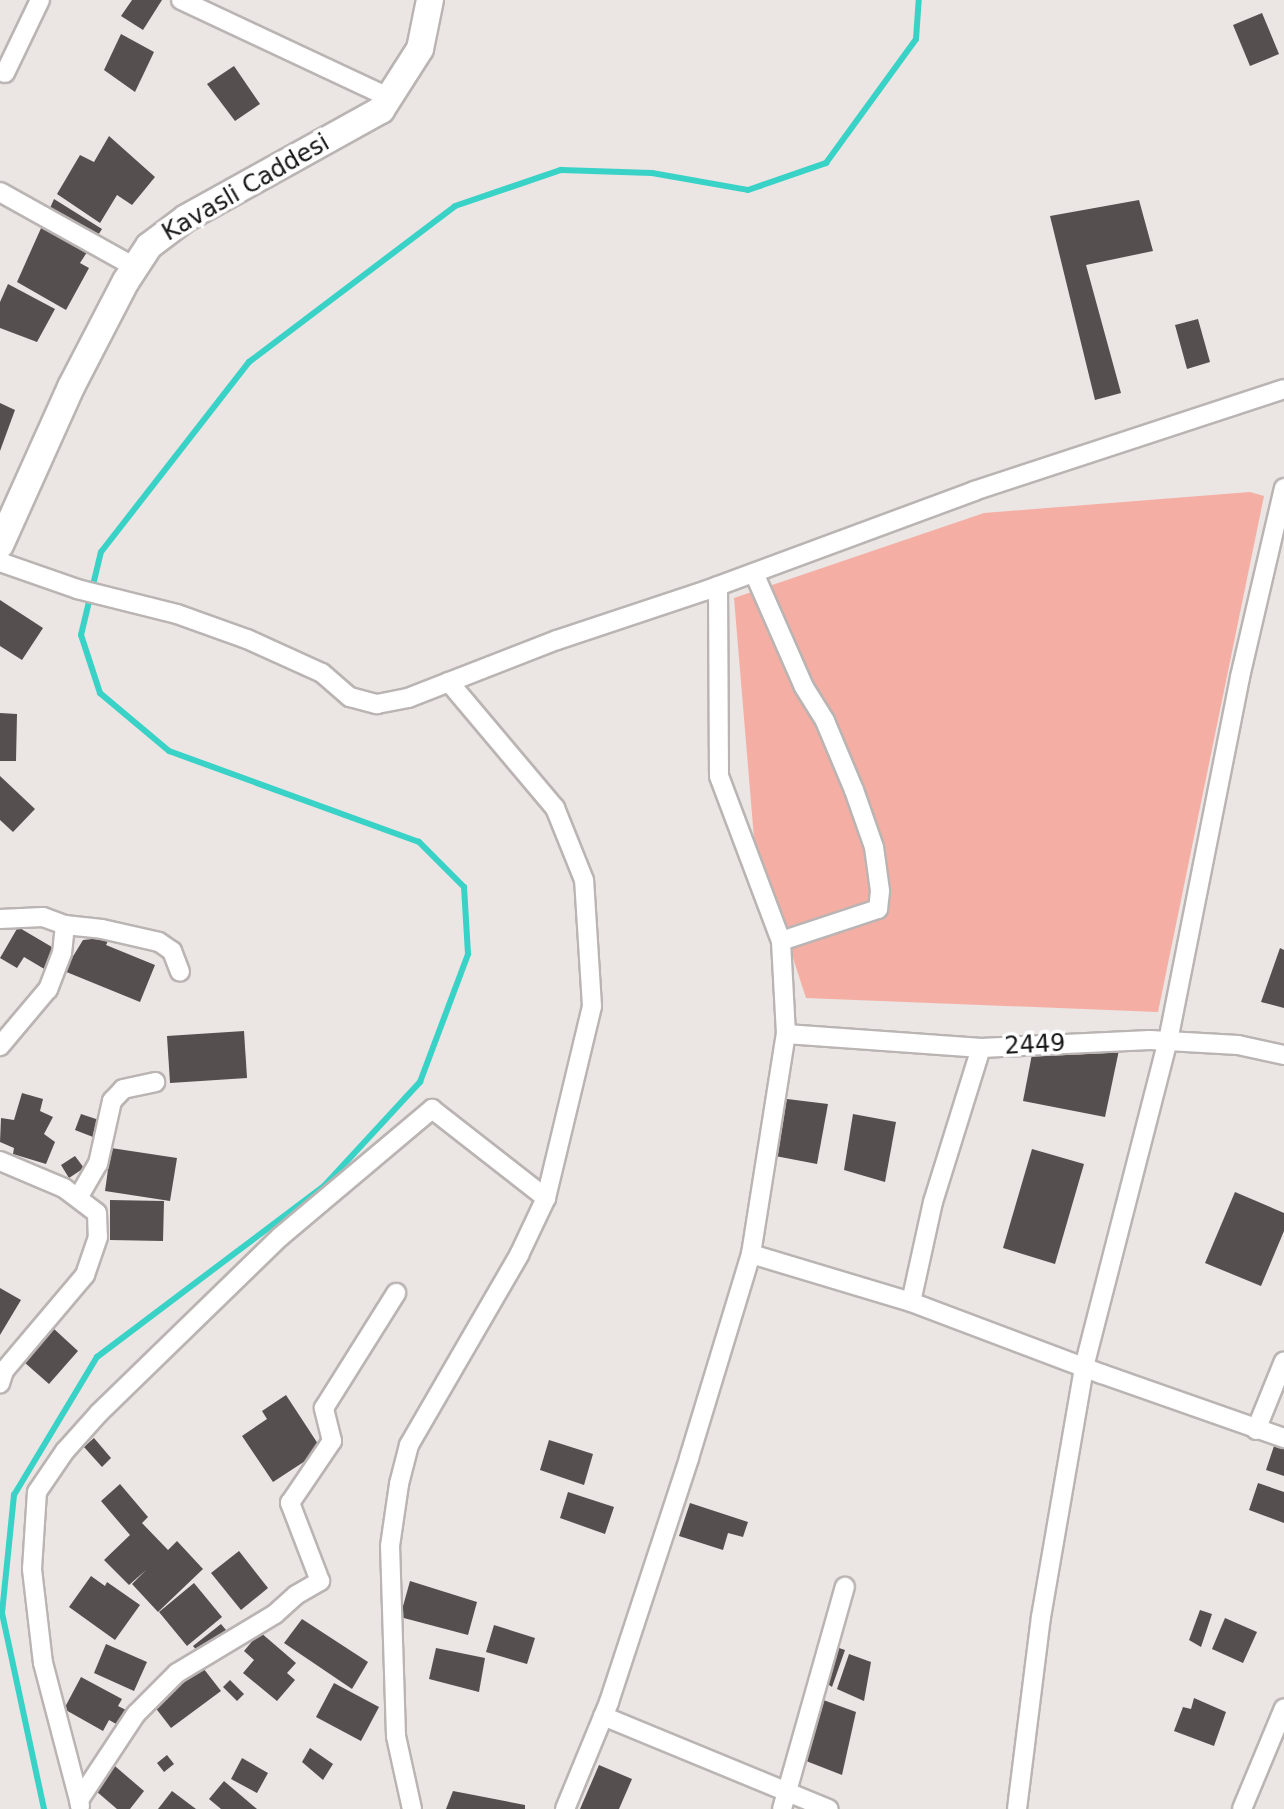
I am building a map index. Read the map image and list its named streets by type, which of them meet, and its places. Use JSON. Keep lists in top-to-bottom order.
{
  "streets": {
    "street": ["Kavasli Caddesi", "2449"]
  }
}
